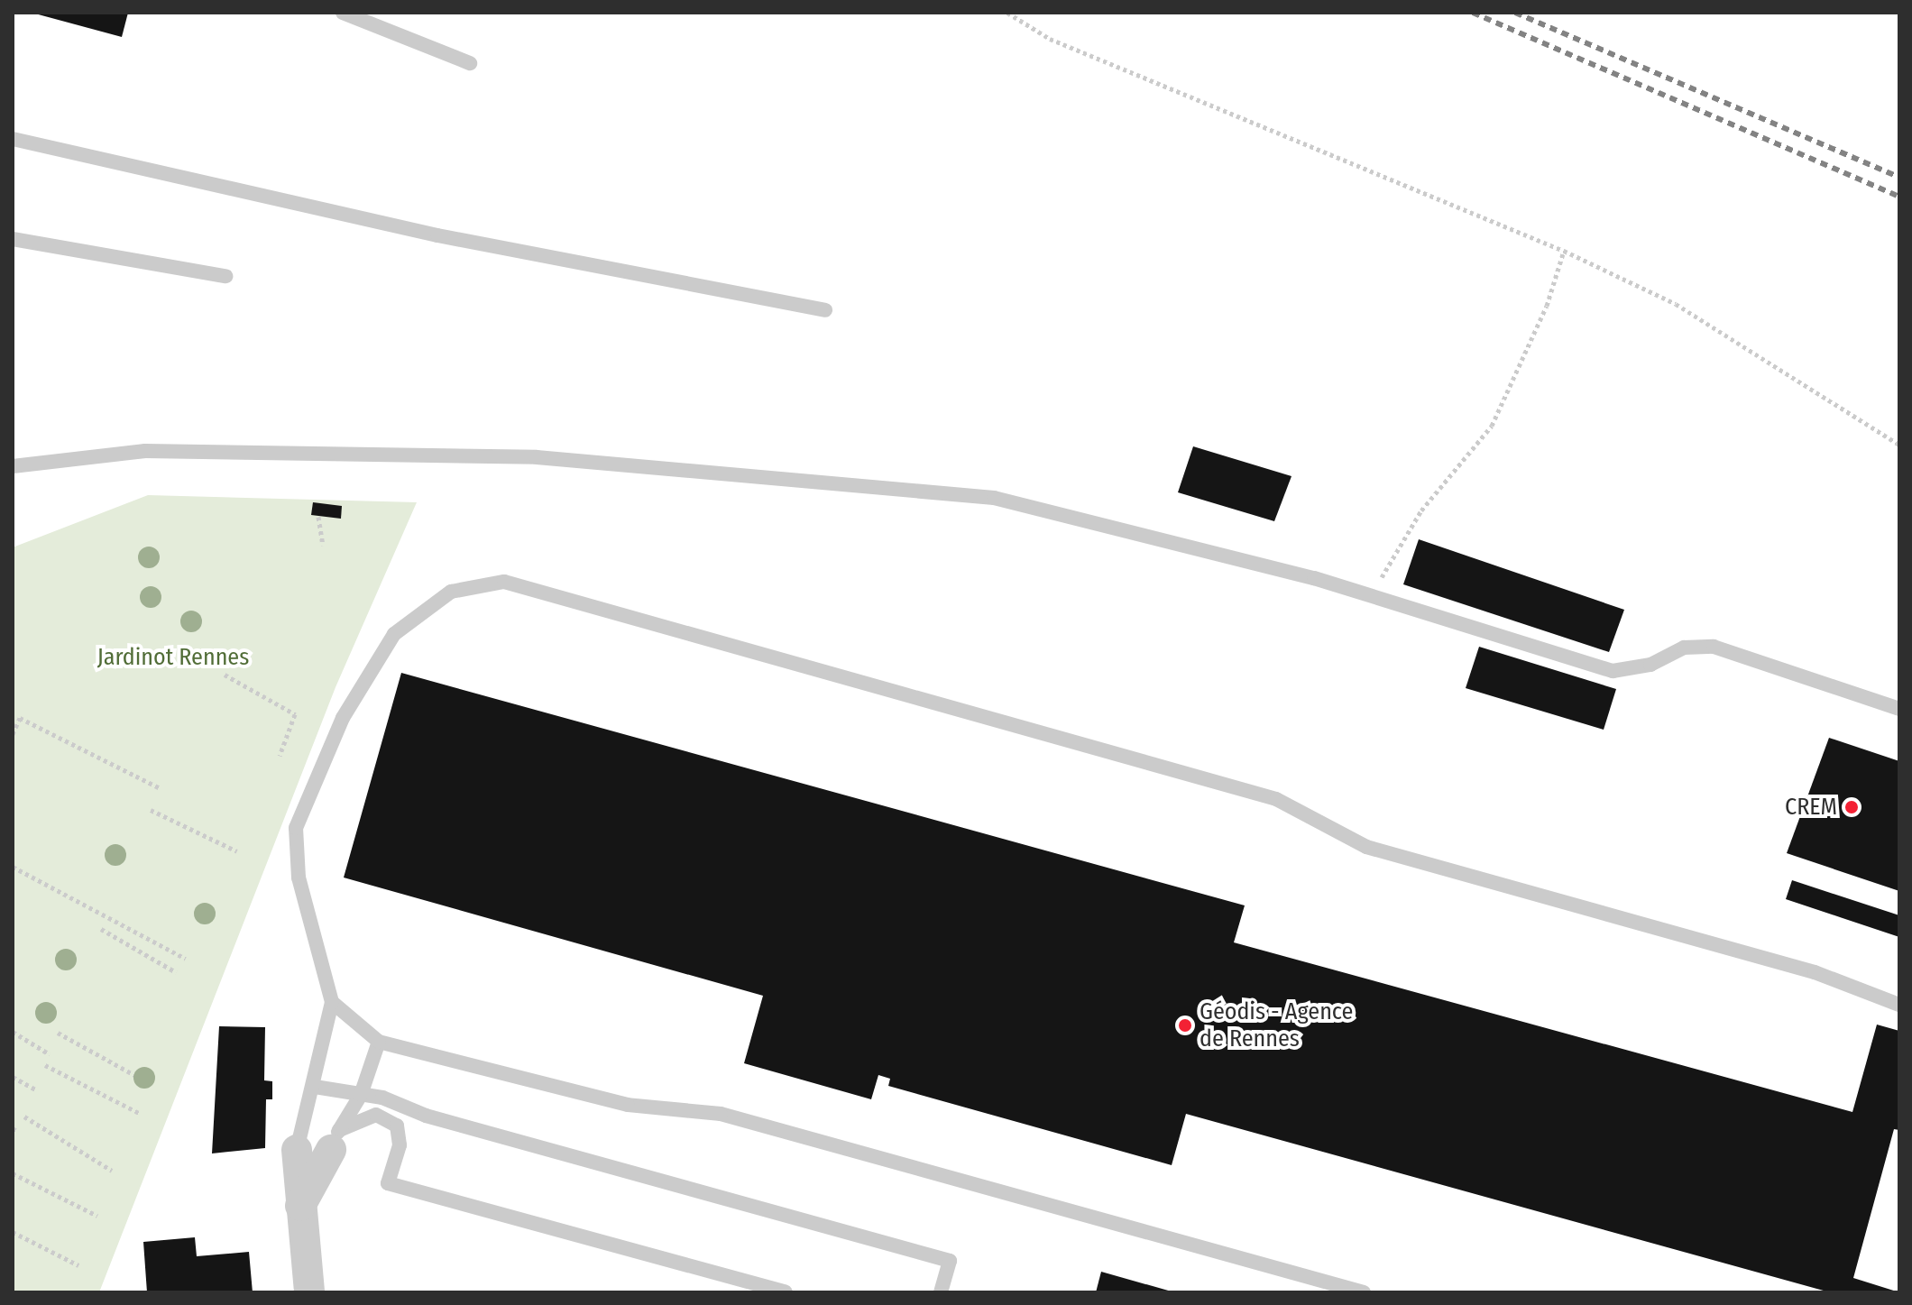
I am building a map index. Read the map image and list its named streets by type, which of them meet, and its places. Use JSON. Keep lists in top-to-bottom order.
{
  "parks": ["Jardinot Rennes"],
  "places": ["CREM", "Géodis - Agence de Rennes"]
}
